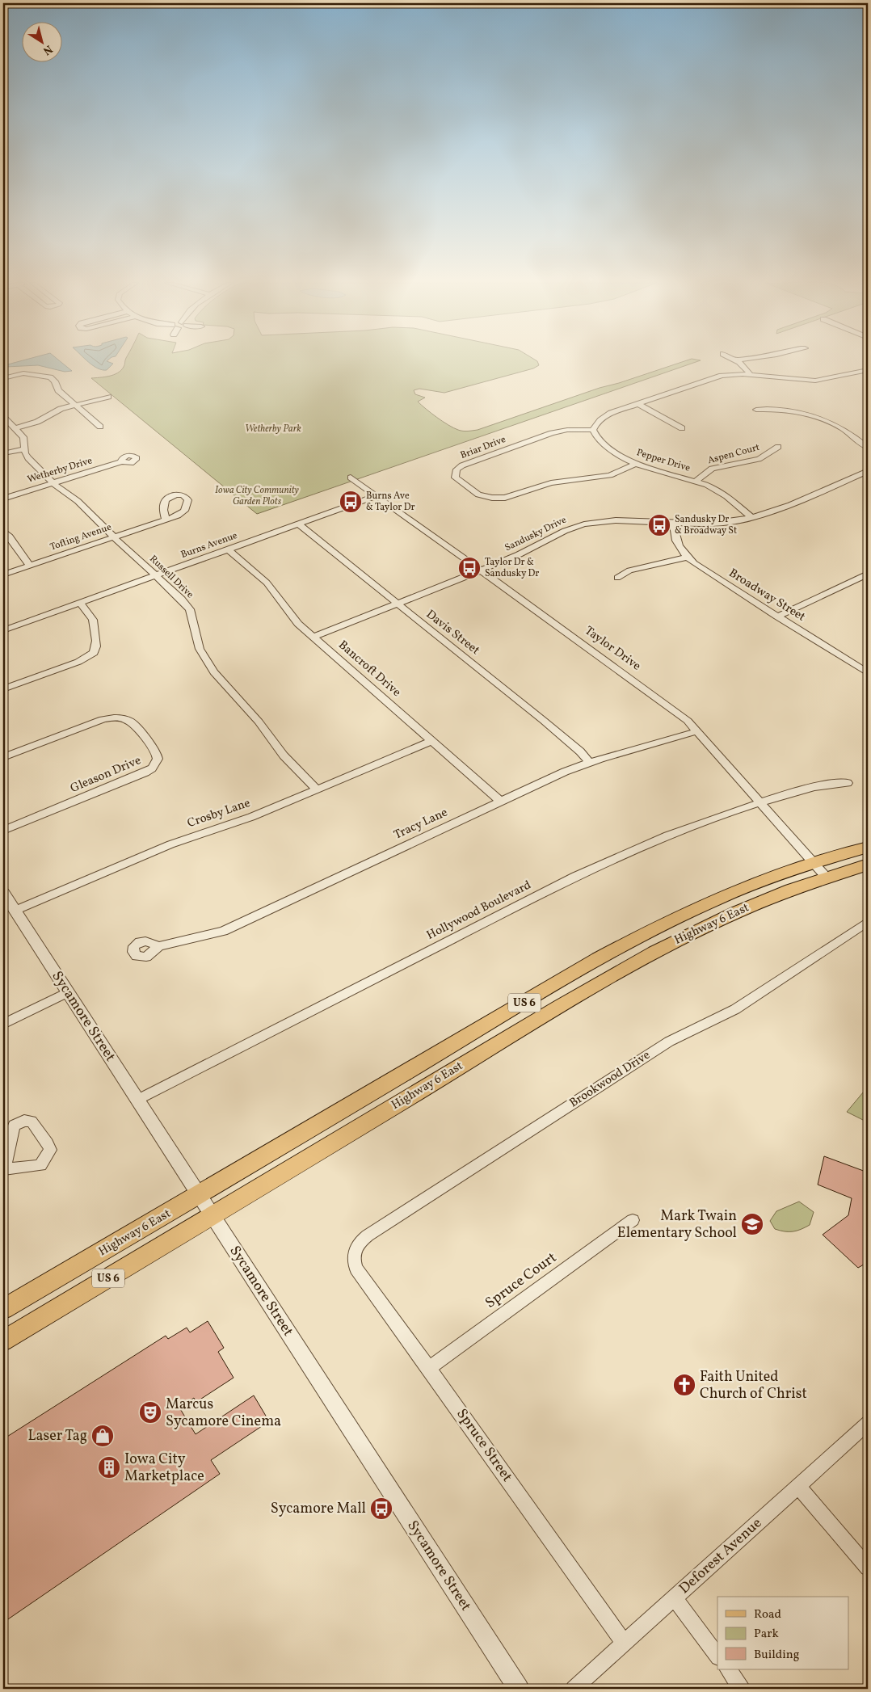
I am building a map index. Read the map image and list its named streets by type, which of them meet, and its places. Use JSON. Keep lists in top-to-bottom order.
{
  "streets": {
    "main road": ["Highway 6 East", "US 6"],
    "street": [
      "Briar Drive",
      "Aspen Court",
      "Pepper Drive",
      "Wetherby Drive",
      "Sandusky Drive",
      "Tofting Avenue",
      "Burns Avenue",
      "Russell Drive",
      "Broadway Street",
      "Davis Street",
      "Taylor Drive",
      "Bancroft Drive",
      "Gleason Drive",
      "Crosby Lane",
      "Tracy Lane",
      "Hollywood Boulevard",
      "Sycamore Street",
      "Brookwood Drive",
      "Spruce Court",
      "Spruce Street",
      "Deforest Avenue"
    ]
  },
  "crossings": [
    ["Briar Drive", "Pepper Drive"],
    ["Aspen Court", "Pepper Drive"],
    ["Pepper Drive", "Sandusky Drive"],
    ["Wetherby Drive", "Russell Drive"],
    ["Sandusky Drive", "Broadway Street"],
    ["Sandusky Drive", "Davis Street"],
    ["Sandusky Drive", "Taylor Drive"],
    ["Sandusky Drive", "Bancroft Drive"],
    ["Tofting Avenue", "Russell Drive"],
    ["Burns Avenue", "Russell Drive"],
    ["Burns Avenue", "Davis Street"],
    ["Burns Avenue", "Taylor Drive"],
    ["Burns Avenue", "Bancroft Drive"],
    ["Russell Drive", "Crosby Lane"],
    ["Davis Street", "Tracy Lane"],
    ["Taylor Drive", "Tracy Lane"],
    ["Taylor Drive", "Hollywood Boulevard"],
    ["Taylor Drive", "Highway 6 East"],
    ["Bancroft Drive", "Crosby Lane"],
    ["Bancroft Drive", "Tracy Lane"],
    ["Crosby Lane", "Sycamore Street"],
    ["Hollywood Boulevard", "Sycamore Street"],
    ["Highway 6 East", "Sycamore Street"],
    ["Brookwood Drive", "Spruce Street"],
    ["Spruce Court", "Spruce Street"],
    ["Spruce Street", "Deforest Avenue"]
  ],
  "parks": ["Wetherby Park", "Iowa City Community Garden Plots"],
  "places": {
    "bus stop": [
      "Burns Ave & Taylor Dr",
      "Sandusky Dr & Broadway St",
      "Taylor Dr & Sandusky Dr",
      "Sycamore Mall"
    ],
    "school or university": ["Mark Twain Elementary School"],
    "church": ["Faith United Church of Christ"],
    "theatre": ["Marcus Sycamore Cinema"],
    "shop": ["Laser Tag"],
    "building": ["Iowa City Marketplace"]
  },
  "legend": ["Road", "Park", "Building"],
  "north": "bottom right"
}
